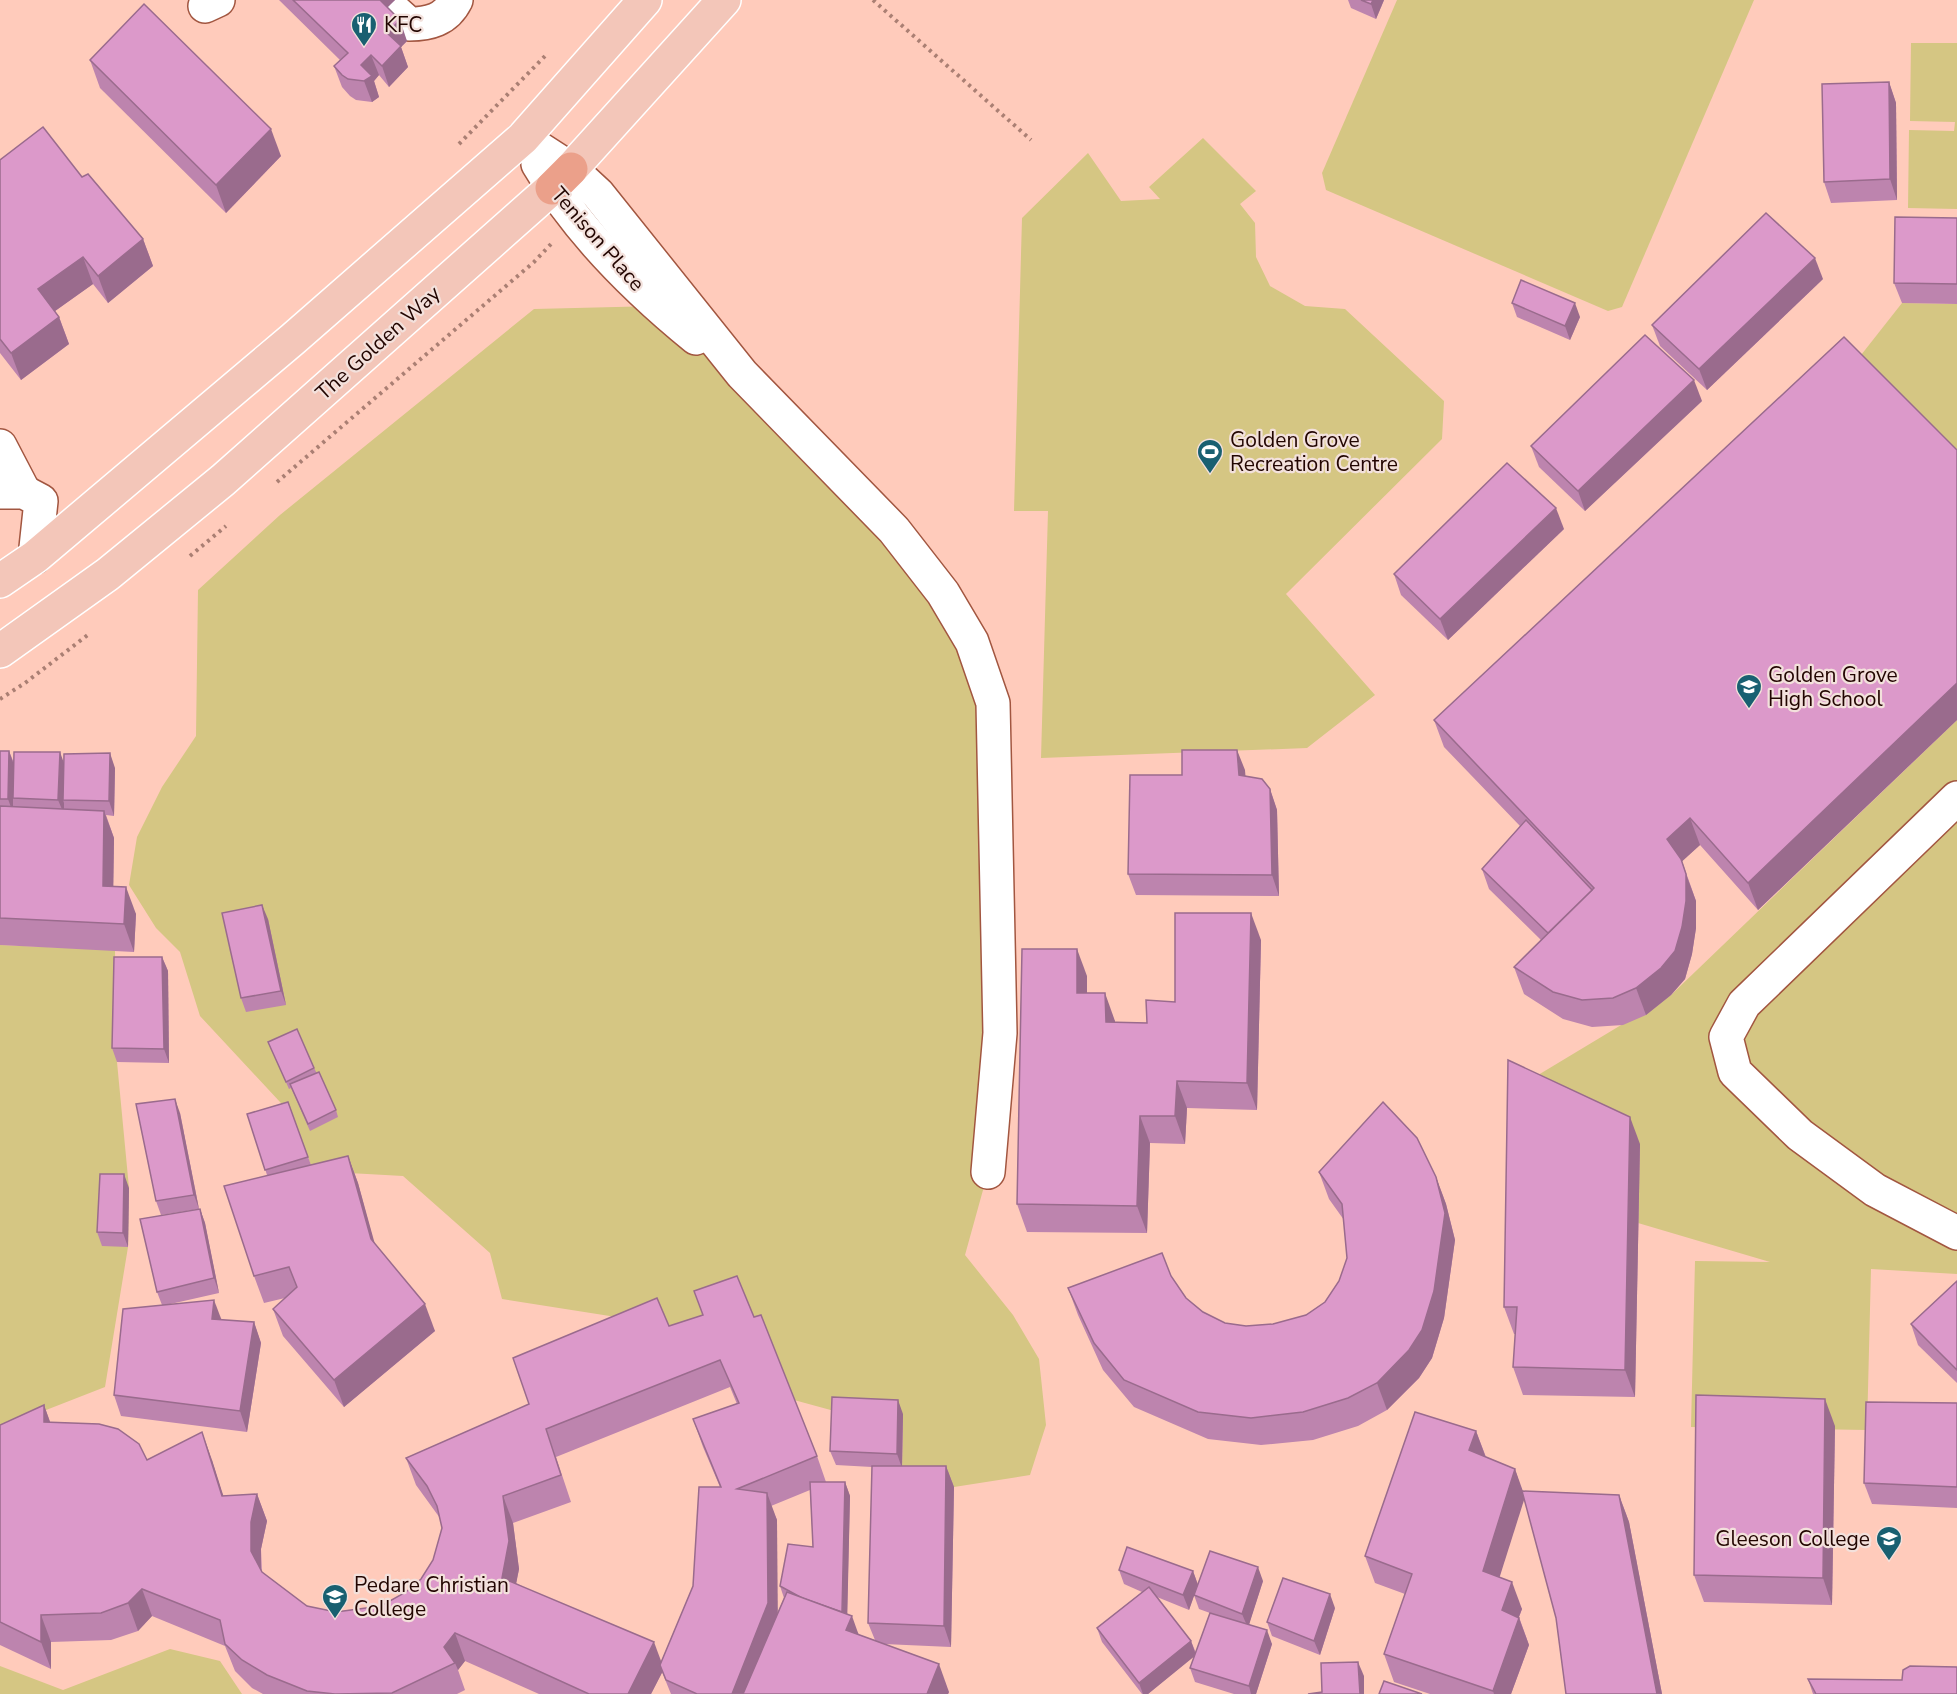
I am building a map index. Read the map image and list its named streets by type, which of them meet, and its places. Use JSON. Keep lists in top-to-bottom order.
{
  "streets": {
    "main road": ["The Golden Way"],
    "street": ["Tenison Place"]
  },
  "crossings": [
    ["Tenison Place", "The Golden Way"]
  ],
  "places": {
    "restaurant": ["KFC"],
    "sports": ["Golden Grove Recreation Centre"],
    "school or university": ["Golden Grove High School", "Gleeson College", "Pedare Christian College"]
  }
}
